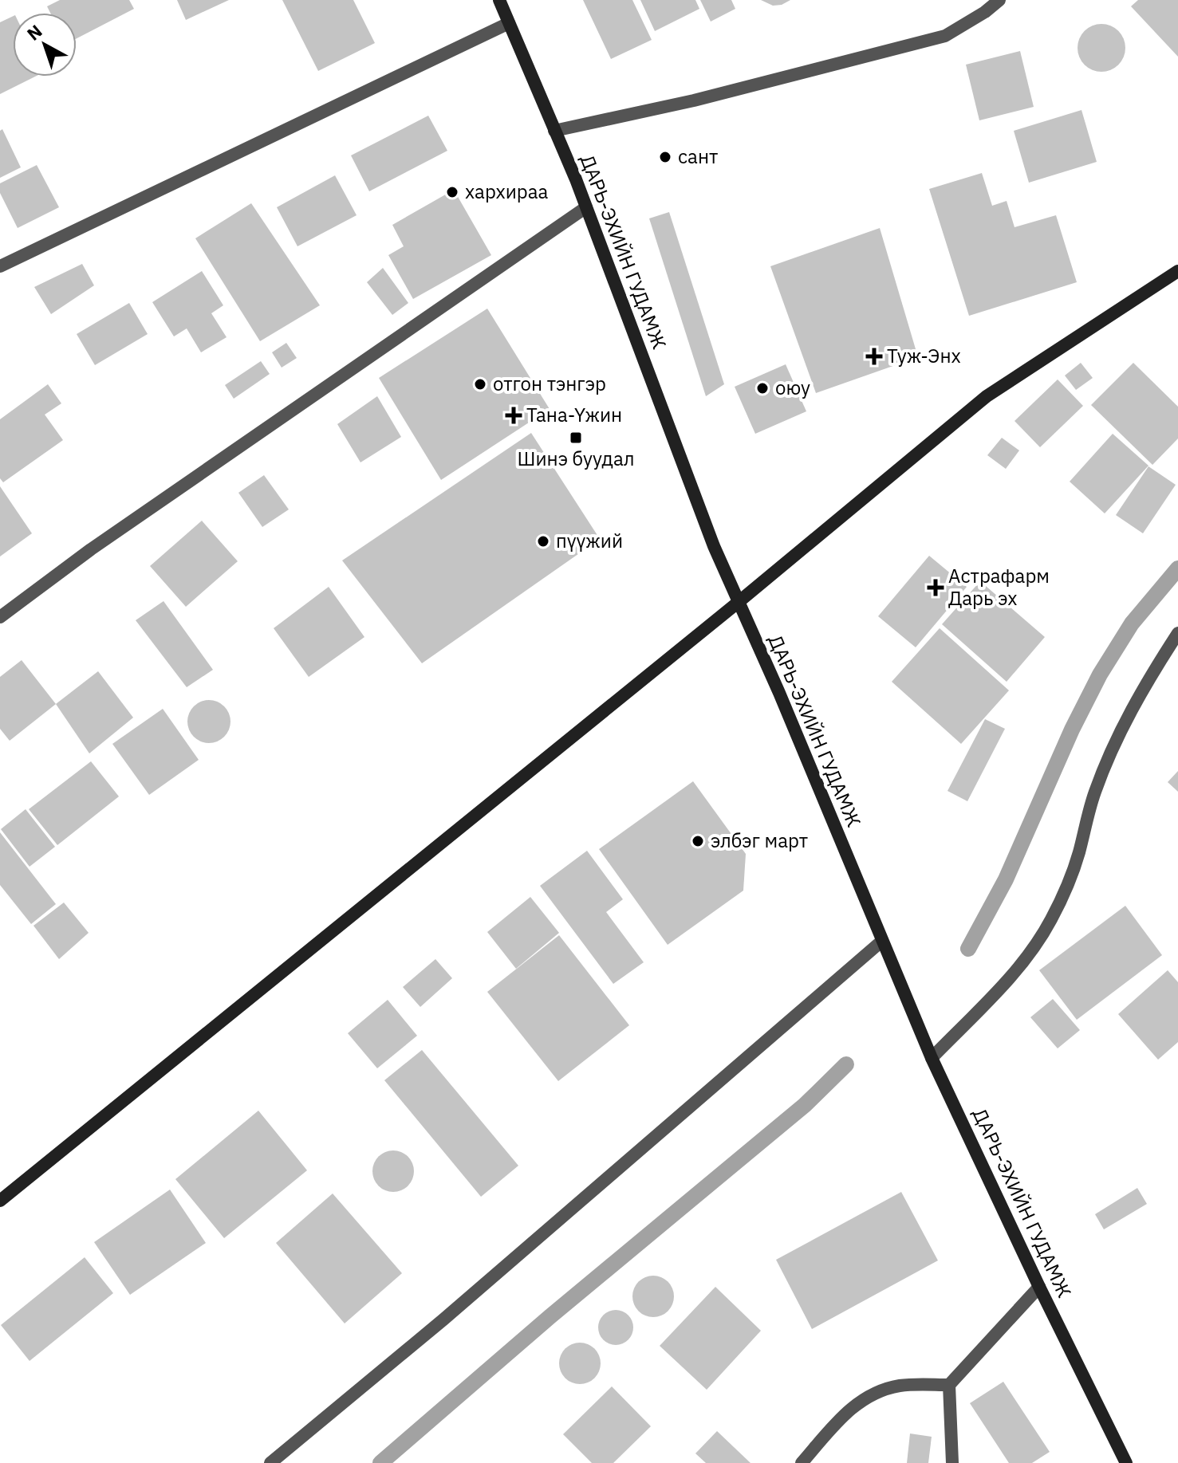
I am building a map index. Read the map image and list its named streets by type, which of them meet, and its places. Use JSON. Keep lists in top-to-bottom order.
{
  "streets": {
    "main road": ["ДАРЬ-ЭХИЙН ГУДАМЖ"]
  },
  "places": {
    "other": [
      "сант",
      "хархираа",
      "отгон тэнгэр",
      "оюу",
      "пүүжий",
      "элбэг март"
    ],
    "health": ["Туж-Энх", "Тана-Үжин", "Астрафарм Дарь эх"],
    "transit": ["Шинэ буудал"]
  },
  "north": "top left"
}
